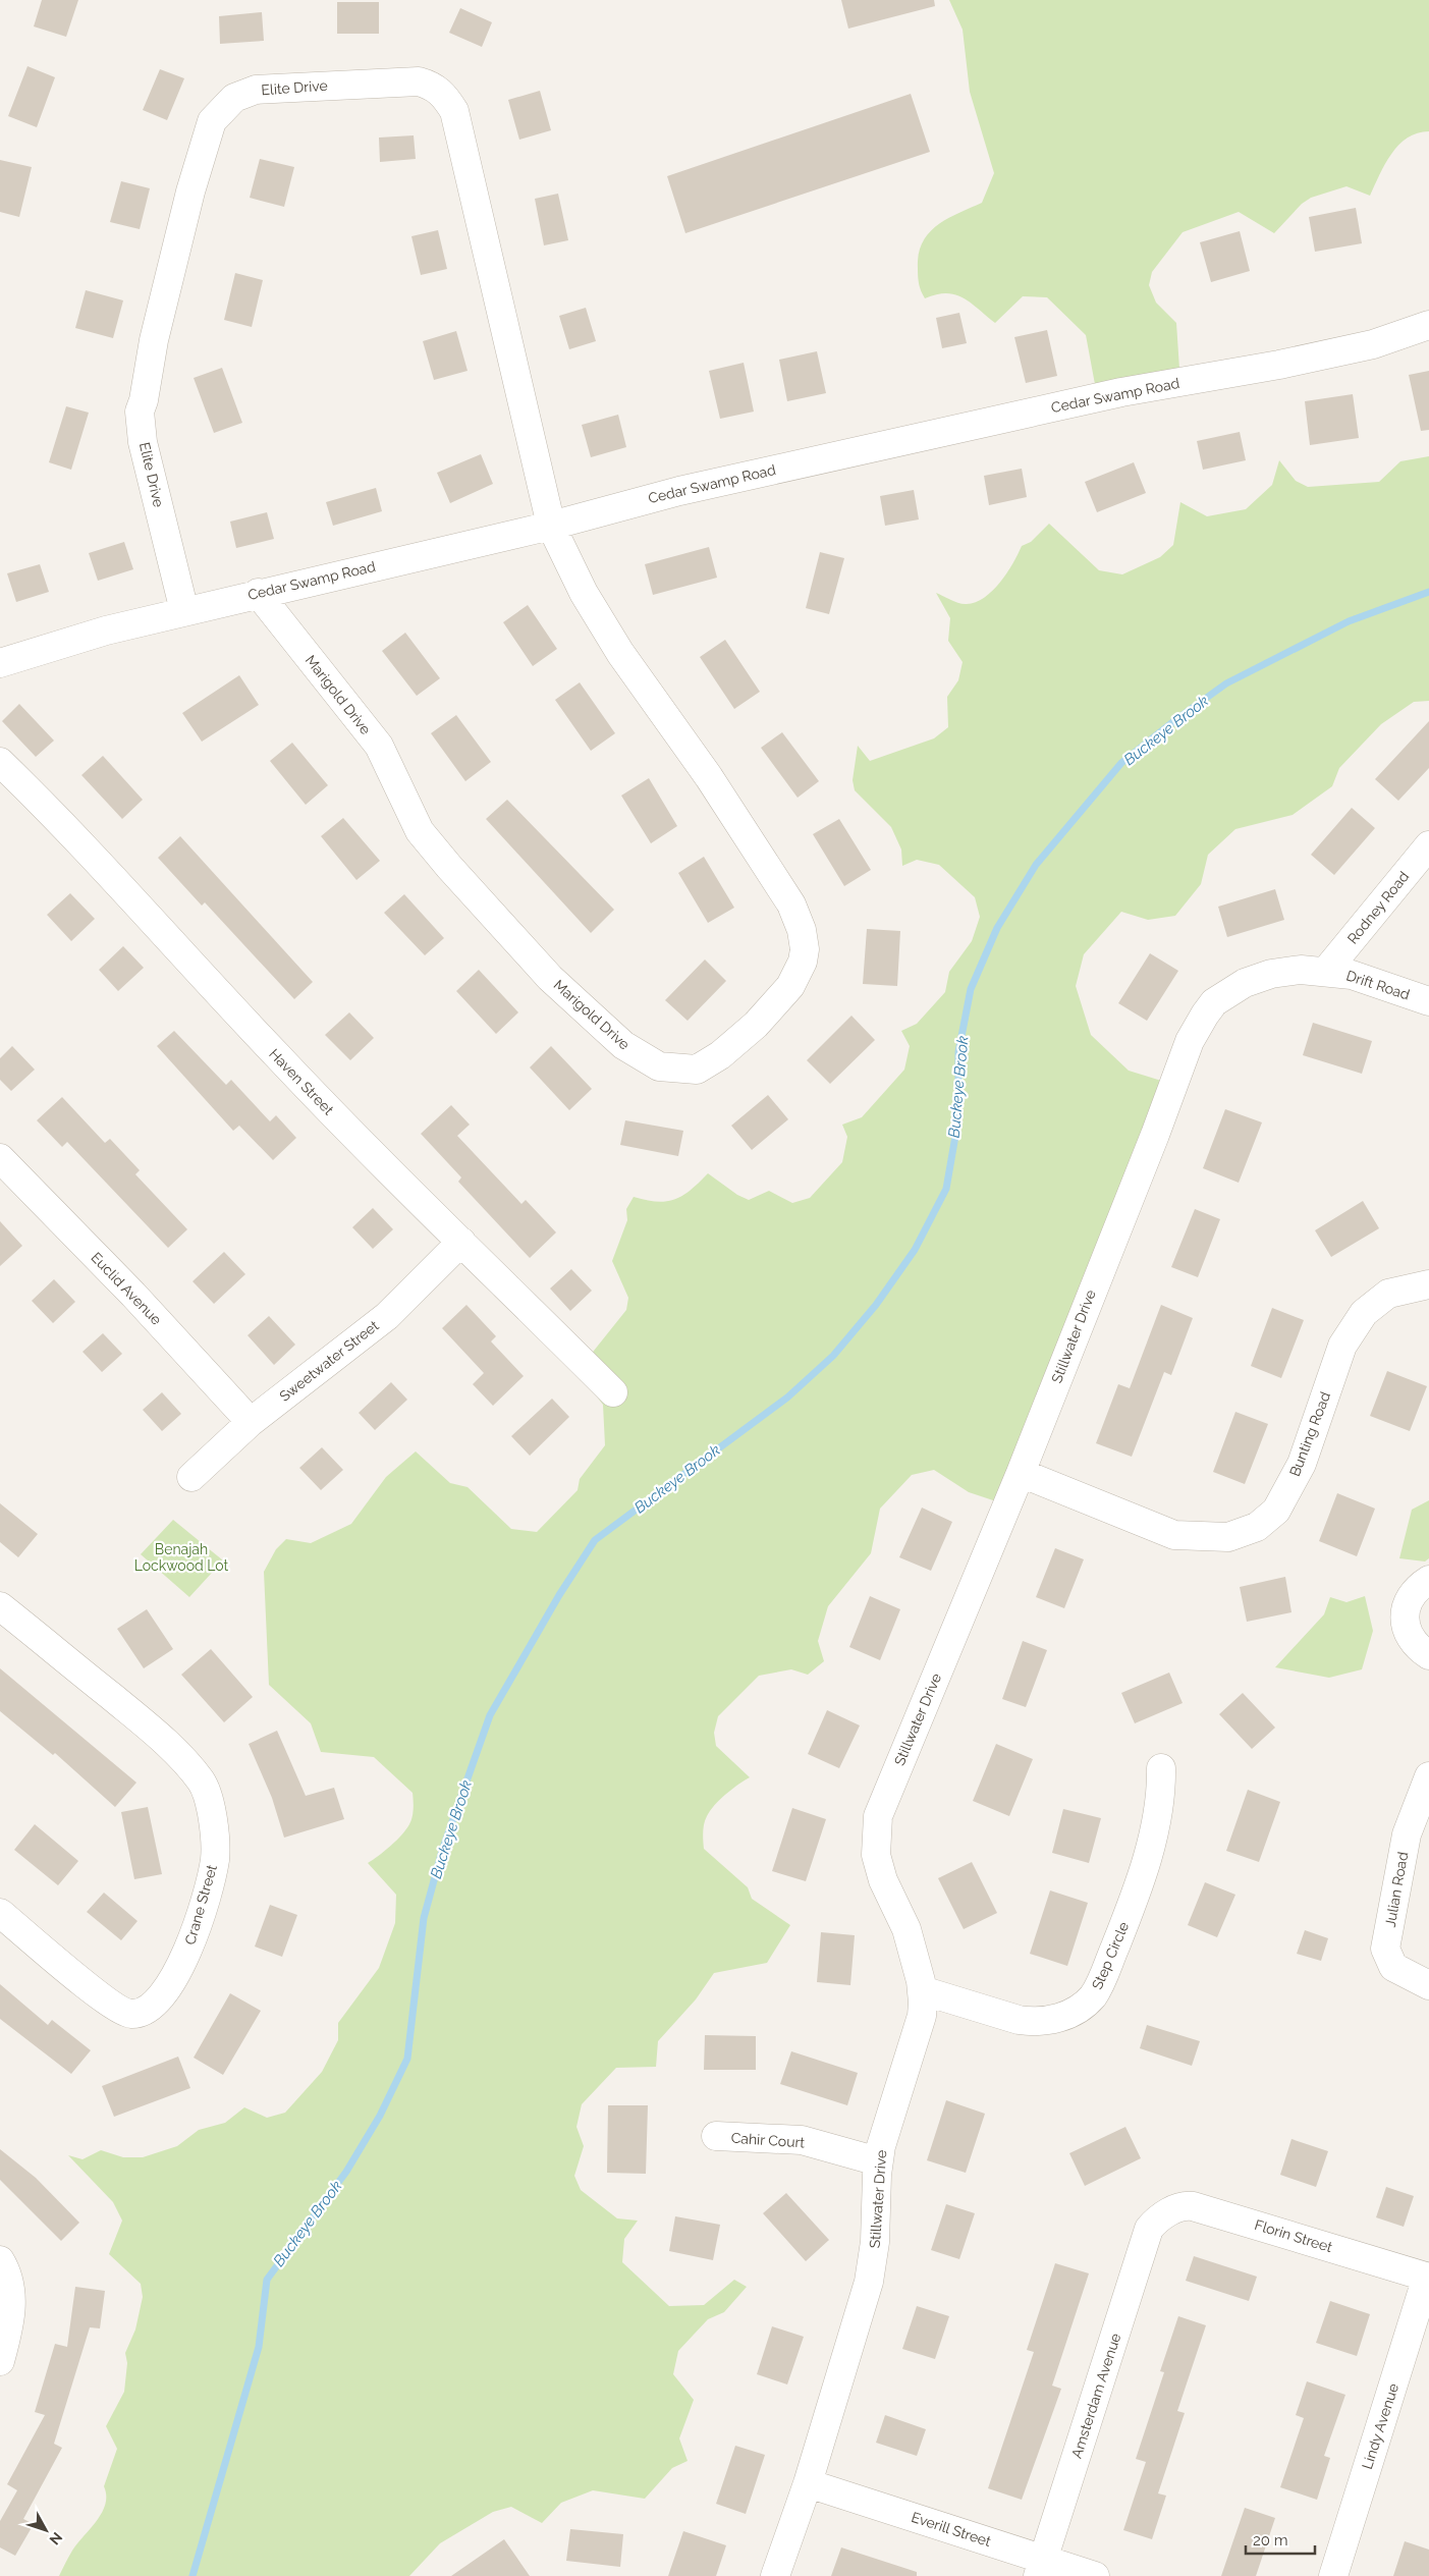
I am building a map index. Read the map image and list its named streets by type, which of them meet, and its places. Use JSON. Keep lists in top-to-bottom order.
{
  "streets": {
    "street": [
      "Elite Drive",
      "Cedar Swamp Road",
      "Marigold Drive",
      "Rodney Road",
      "Drift Road",
      "Haven Street",
      "Euclid Avenue",
      "Stillwater Drive",
      "Sweetwater Street",
      "Bunting Road",
      "Julian Road",
      "Crane Street",
      "Step Circle",
      "Cahir Court",
      "Florin Street",
      "Amsterdam Avenue",
      "Lindy Avenue",
      "Everill Street"
    ]
  },
  "crossings": [
    ["Elite Drive", "Cedar Swamp Road"],
    ["Elite Drive", "Marigold Drive"],
    ["Cedar Swamp Road", "Marigold Drive"],
    ["Rodney Road", "Drift Road"],
    ["Rodney Road", "Stillwater Drive"],
    ["Drift Road", "Stillwater Drive"],
    ["Haven Street", "Sweetwater Street"],
    ["Euclid Avenue", "Sweetwater Street"],
    ["Stillwater Drive", "Bunting Road"],
    ["Stillwater Drive", "Step Circle"],
    ["Stillwater Drive", "Cahir Court"],
    ["Stillwater Drive", "Everill Street"],
    ["Florin Street", "Amsterdam Avenue"],
    ["Florin Street", "Lindy Avenue"],
    ["Amsterdam Avenue", "Everill Street"]
  ],
  "water": ["Buckeye Brook"],
  "parks": ["Benajah Lockwood Lot"],
  "scale_bar": "20 m",
  "north": "bottom right"
}
